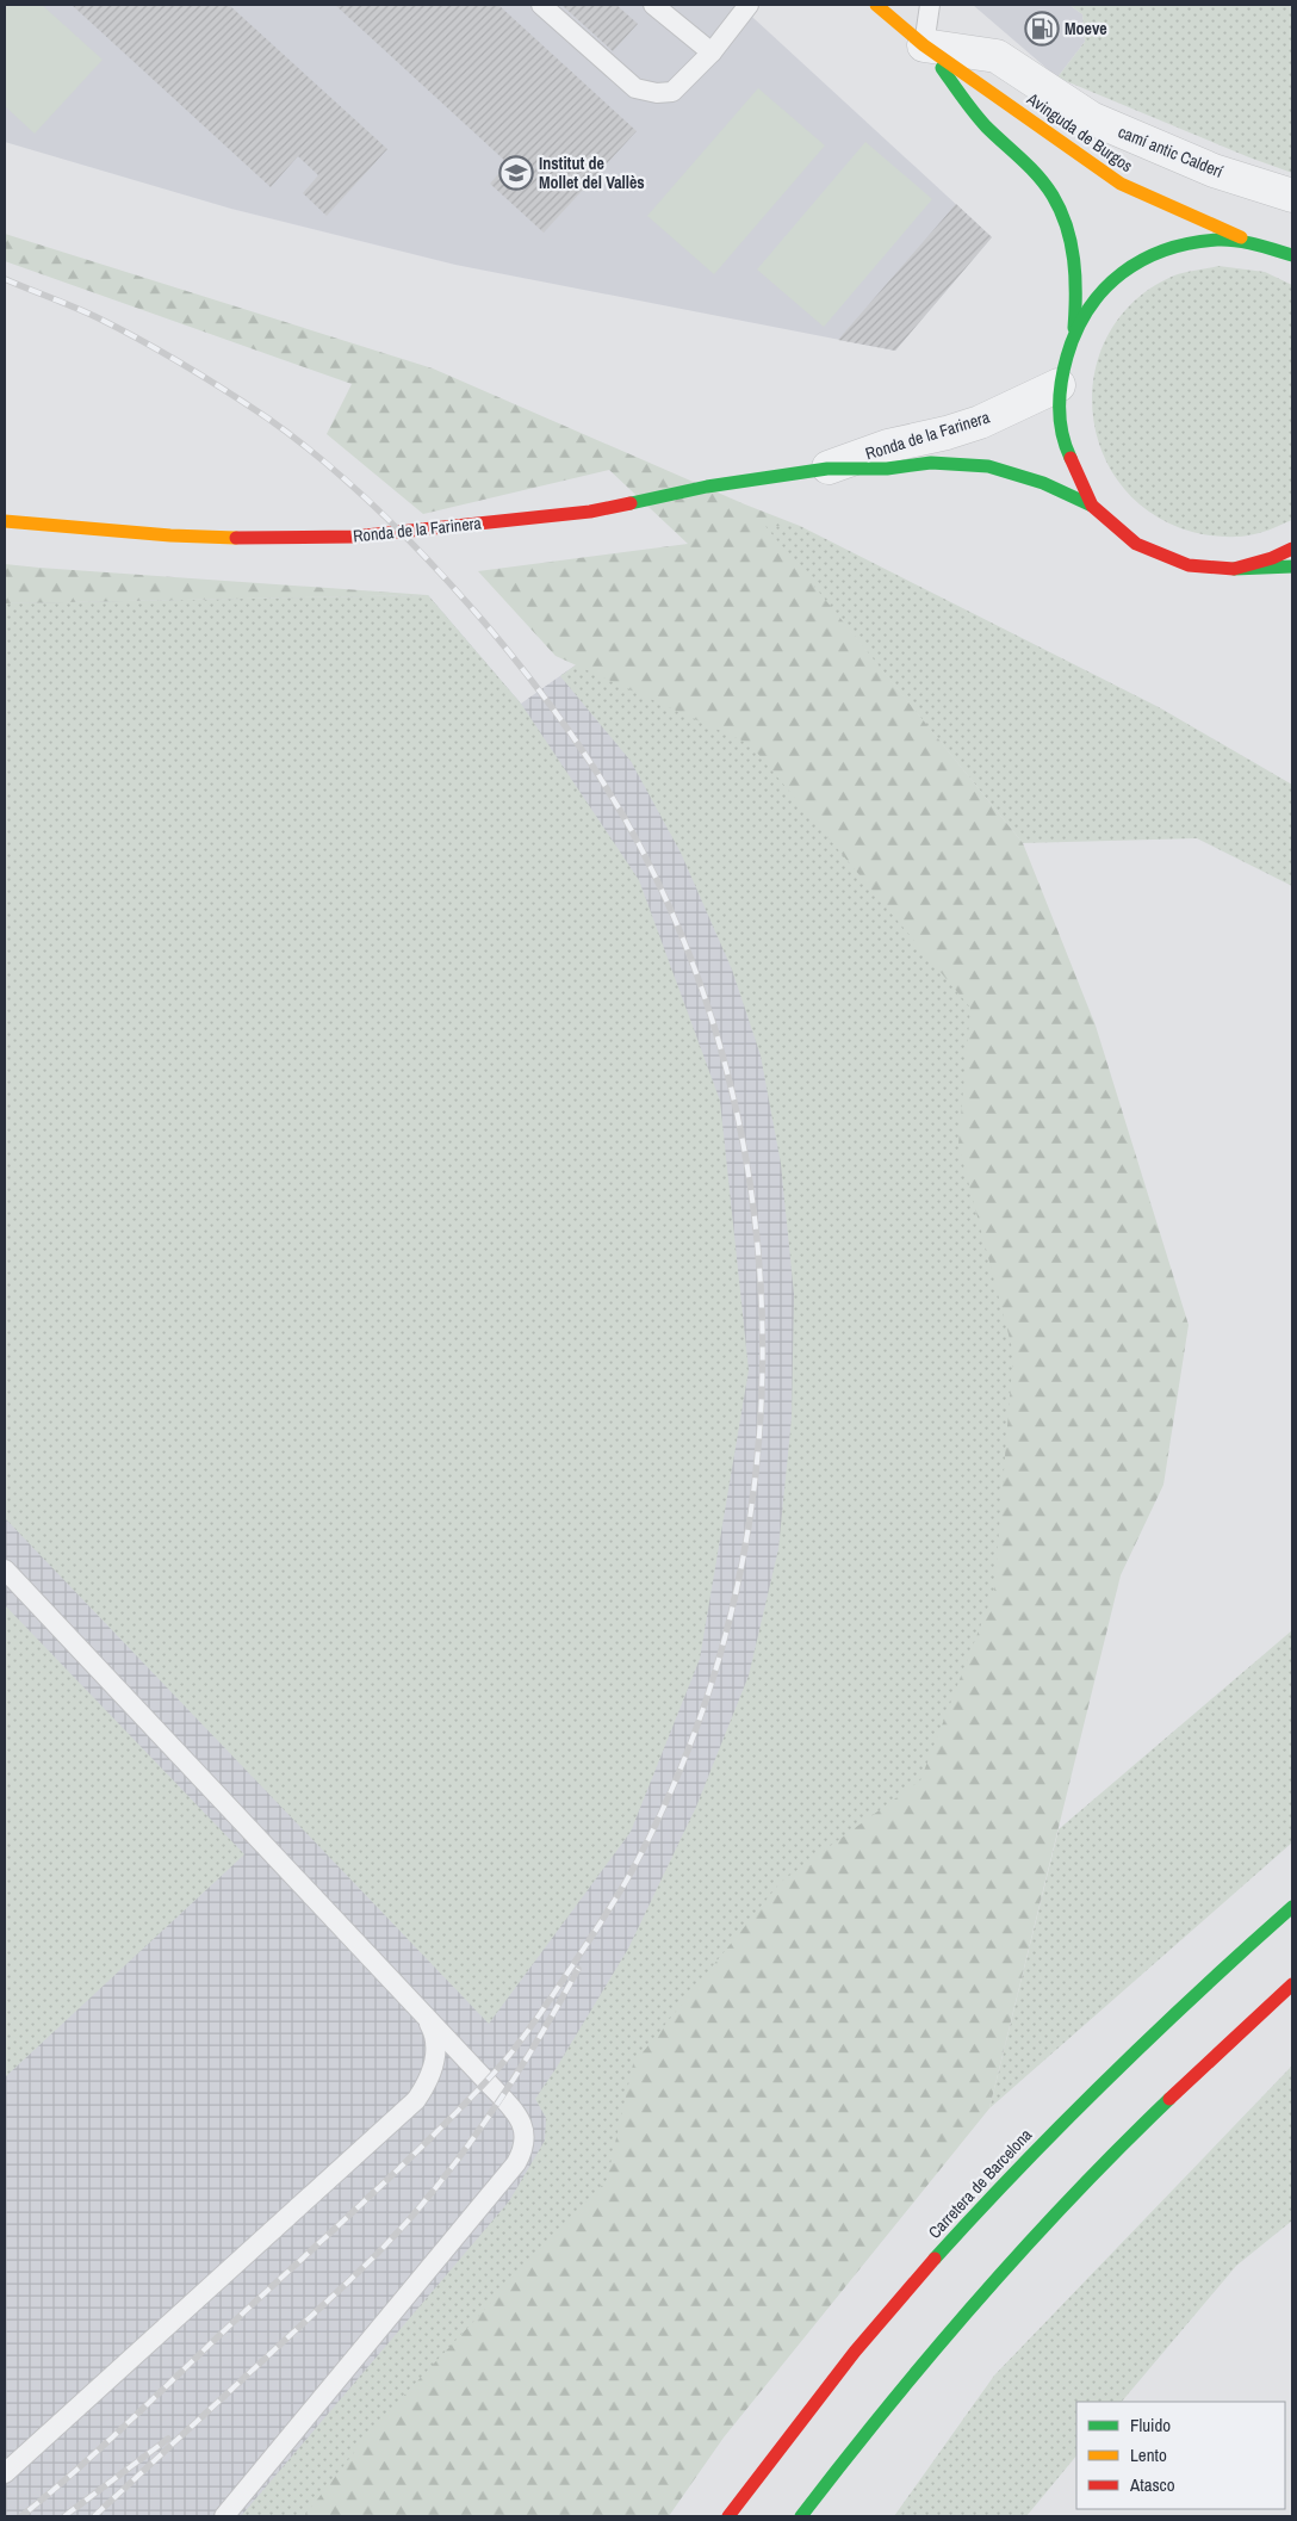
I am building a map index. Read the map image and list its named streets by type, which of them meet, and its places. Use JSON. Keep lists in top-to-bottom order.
{
  "streets": {
    "main road": ["Avinguda de Burgos", "Ronda de la Farinera", "Carretera de Barcelona"],
    "street": ["camí antic Calderí"]
  },
  "crossings": [
    ["Avinguda de Burgos", "camí antic Calderí"]
  ],
  "places": {
    "fuel station": ["Moeve"],
    "school or university": ["Institut de Mollet del Vallès"]
  },
  "legend": ["Fluido", "Lento", "Atasco"]
}
